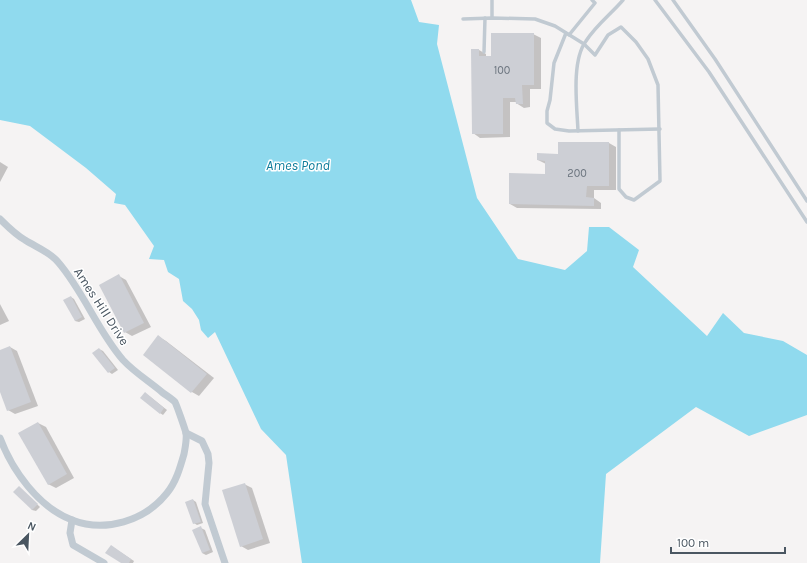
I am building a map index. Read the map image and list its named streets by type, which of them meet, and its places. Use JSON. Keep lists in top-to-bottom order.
{
  "streets": {
    "street": ["Ames Hill Drive"]
  },
  "water": ["Ames Pond"],
  "house_numbers": ["100", "200"],
  "scale_bar": "100 m",
  "north": "top right"
}
